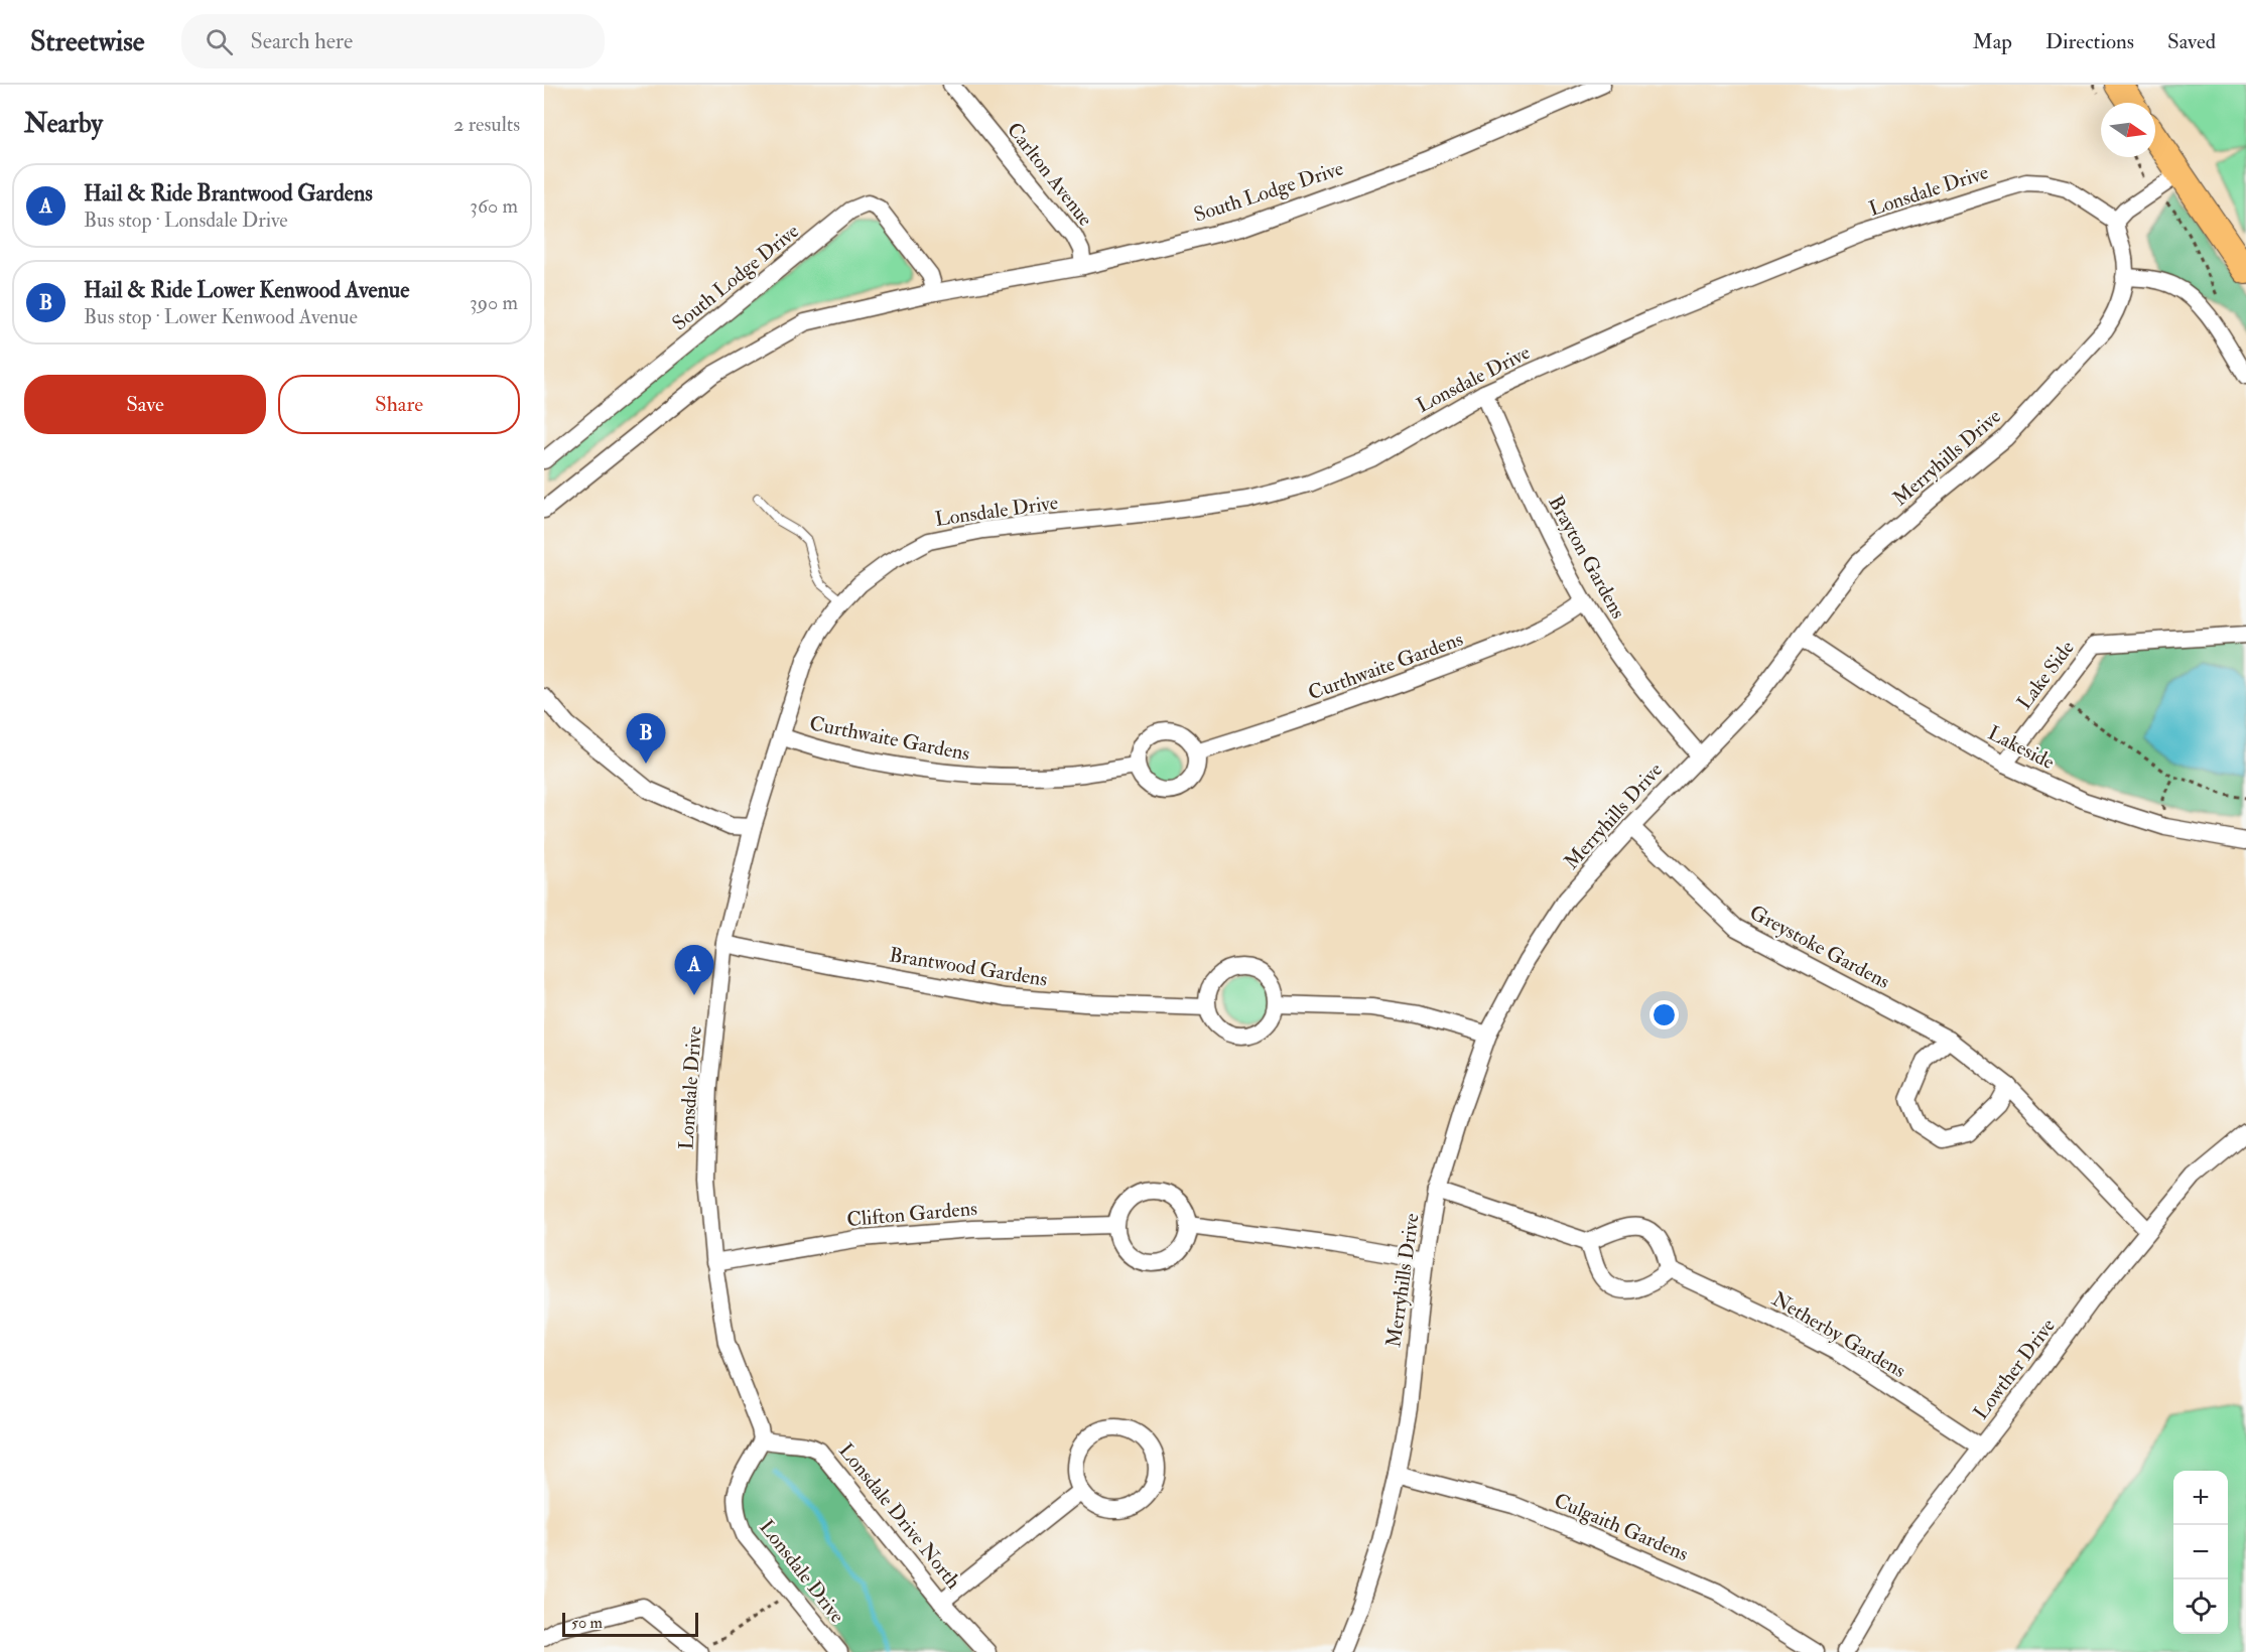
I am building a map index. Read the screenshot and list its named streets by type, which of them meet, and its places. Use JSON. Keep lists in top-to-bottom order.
{
  "streets": {
    "street": [
      "Carlton Avenue",
      "Lonsdale Drive",
      "South Lodge Drive",
      "Merryhills Drive",
      "Brayton Gardens",
      "Curthwaite Gardens",
      "Lake Side",
      "Lakeside",
      "Greystoke Gardens",
      "Brantwood Gardens",
      "Clifton Gardens",
      "Netherby Gardens",
      "Lowther Drive",
      "Lonsdale Drive North",
      "Culgaith Gardens"
    ]
  },
  "crossings": [
    ["Carlton Avenue", "South Lodge Drive"],
    ["Lonsdale Drive", "Merryhills Drive"],
    ["Lonsdale Drive", "Brayton Gardens"],
    ["Lonsdale Drive", "Curthwaite Gardens"],
    ["Lonsdale Drive", "Brantwood Gardens"],
    ["Lonsdale Drive", "Clifton Gardens"],
    ["Lonsdale Drive", "Lonsdale Drive North"],
    ["Merryhills Drive", "Brayton Gardens"],
    ["Merryhills Drive", "Lakeside"],
    ["Merryhills Drive", "Greystoke Gardens"],
    ["Merryhills Drive", "Culgaith Gardens"],
    ["Brayton Gardens", "Curthwaite Gardens"],
    ["Lake Side", "Lakeside"],
    ["Greystoke Gardens", "Lowther Drive"],
    ["Netherby Gardens", "Lowther Drive"]
  ],
  "scale_bar": "50 m",
  "north": "right",
  "page": {
    "header": "Streetwise",
    "search": "Search here",
    "nav": ["Map", "Directions", "Saved"],
    "heading": ["Nearby", "2 results"],
    "list": [
      {
        "mark": "A",
        "name": "Hail & Ride Brantwood Gardens",
        "note": "Bus stop · Lonsdale Drive",
        "value": "360 m"
      },
      {
        "mark": "B",
        "name": "Hail & Ride Lower Kenwood Avenue",
        "note": "Bus stop · Lower Kenwood Avenue",
        "value": "390 m"
      }
    ],
    "buttons": ["Save", "Share"],
    "pins": ["B", "A"],
    "map_buttons": ["+", "−"],
    "scale": "50 m"
  }
}
